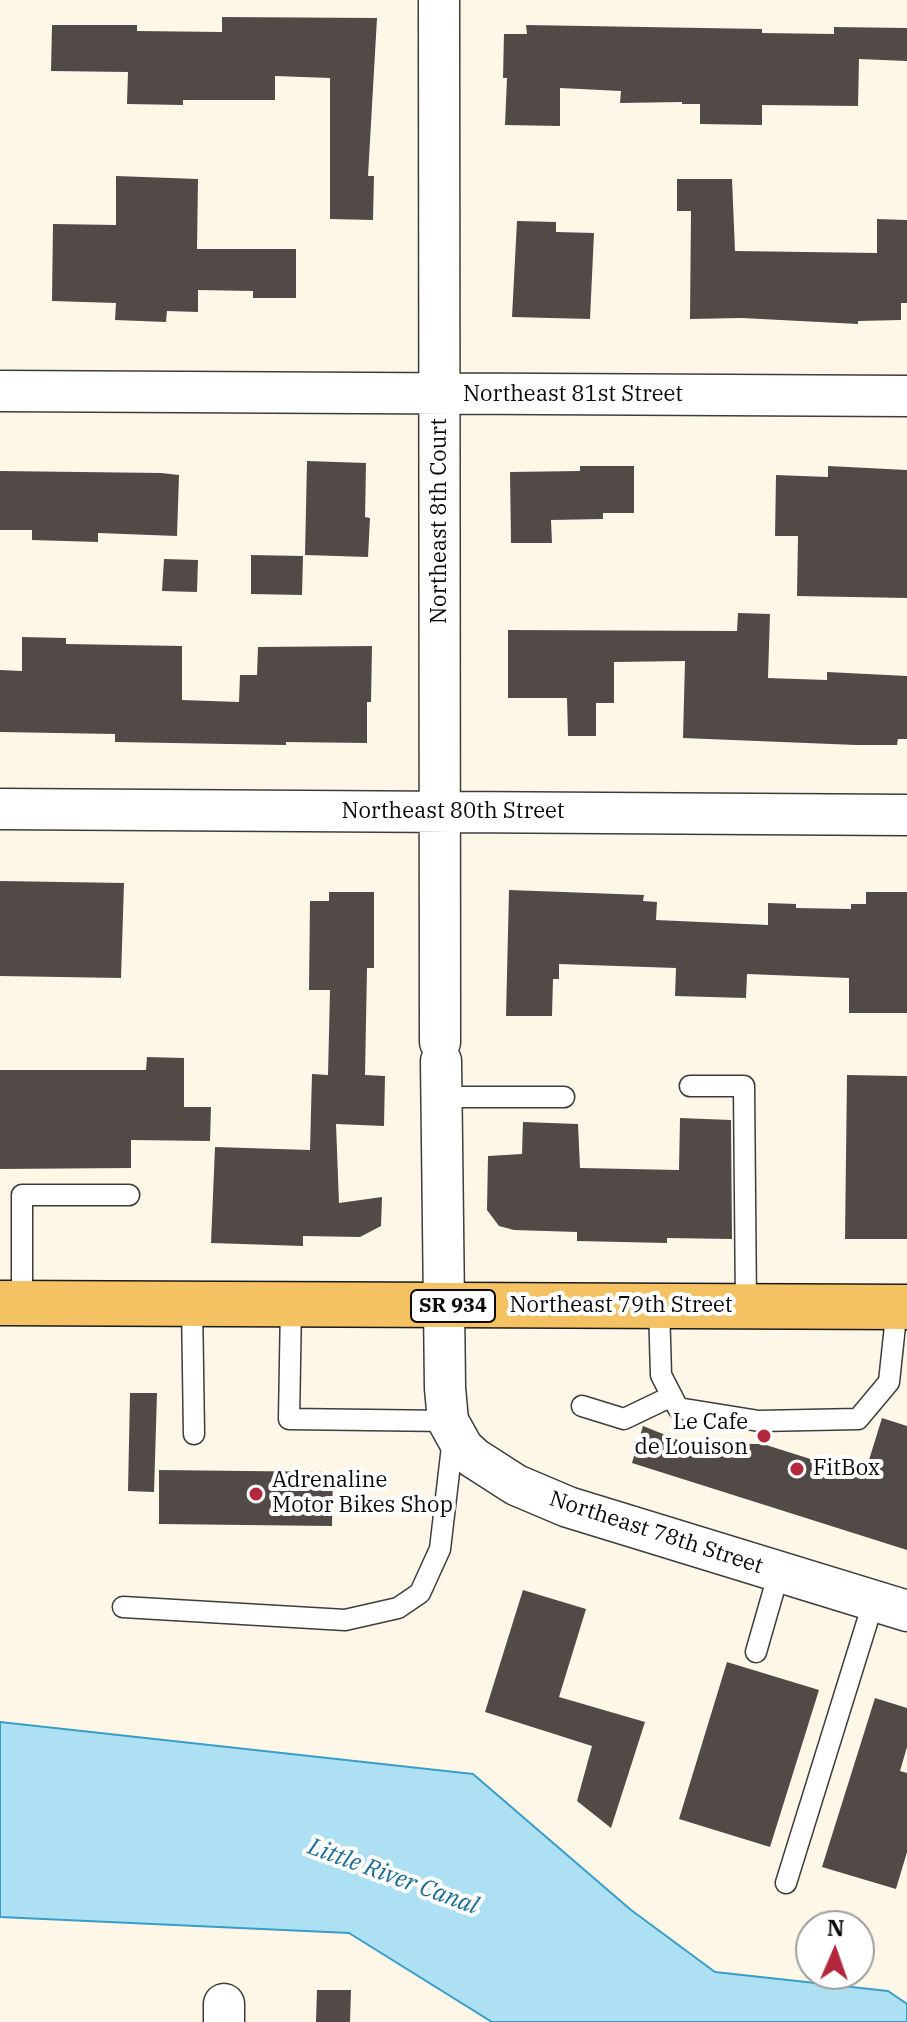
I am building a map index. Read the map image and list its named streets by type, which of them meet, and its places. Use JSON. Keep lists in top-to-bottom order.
{
  "streets": {
    "main road": ["SR 934", "Northeast 79th Street"],
    "street": [
      "Northeast 81st Street",
      "Northeast 8th Court",
      "Northeast 80th Street",
      "Northeast 78th Street"
    ]
  },
  "crossings": [
    ["Northeast 81st Street", "Northeast 8th Court"],
    ["Northeast 8th Court", "Northeast 80th Street"],
    ["Northeast 8th Court", "Northeast 79th Street"]
  ],
  "water": ["Little River Canal"],
  "places": ["Le Cafe de Louison", "FitBox", "Adrenaline Motor Bikes Shop"],
  "north": "top"
}
